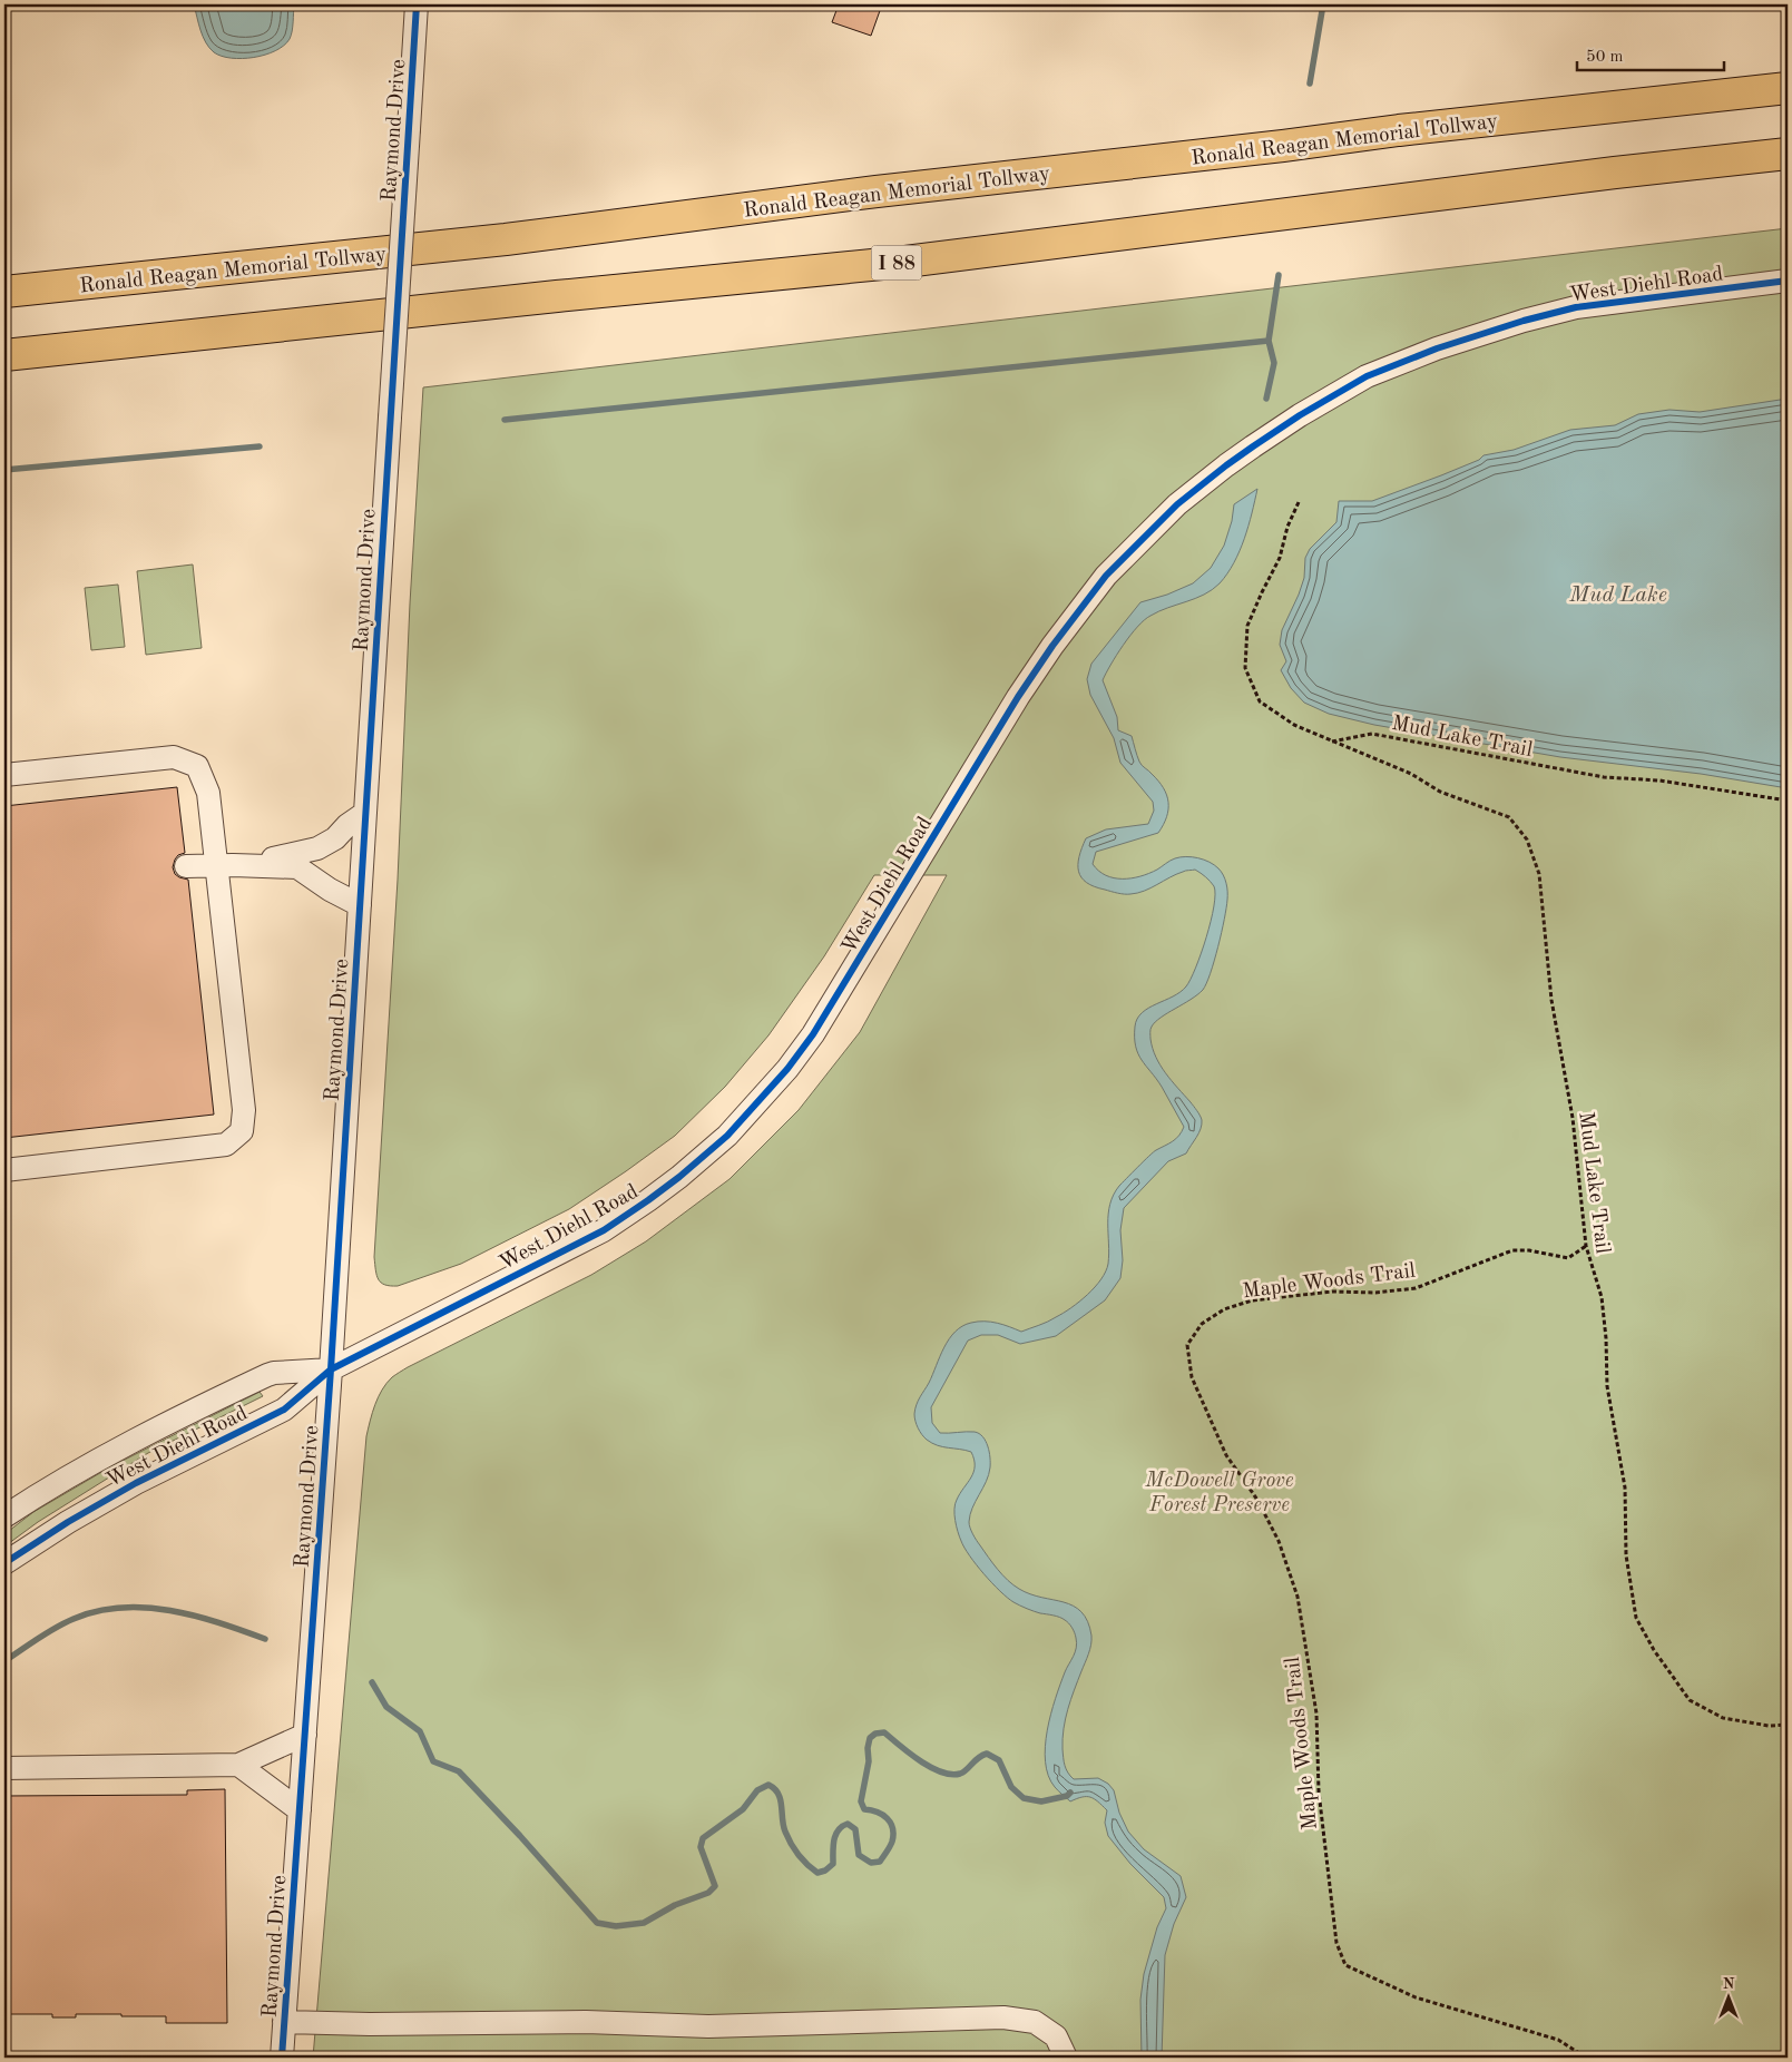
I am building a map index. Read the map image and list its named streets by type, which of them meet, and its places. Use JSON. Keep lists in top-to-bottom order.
{
  "streets": {
    "highway": ["Ronald Reagan Memorial Tollway", "I 88"],
    "street": ["Raymond Drive", "West Diehl Road"],
    "path": ["Mud Lake Trail", "Maple Woods Trail"]
  },
  "crossings": [
    ["Raymond Drive", "West Diehl Road"],
    ["Mud Lake Trail", "Maple Woods Trail"]
  ],
  "water": ["Mud Lake"],
  "parks": ["McDowell Grove Forest Preserve"],
  "scale_bar": "50 m",
  "north": "top"
}
